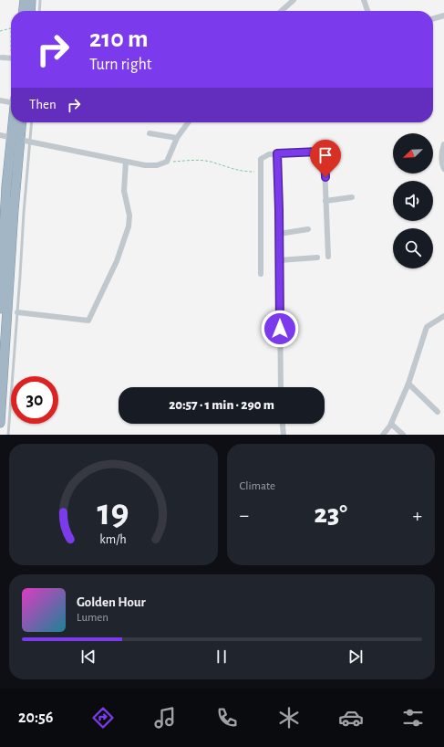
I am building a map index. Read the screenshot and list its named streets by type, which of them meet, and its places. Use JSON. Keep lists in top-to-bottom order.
{
  "north": "bottom left",
  "page": {
    "turn": ["210 m", "Turn right"],
    "then": "Then",
    "limit": "30",
    "trip": "20:57 · 1 min · 290 m",
    "tile": "Climate",
    "heat": ["−", "23°", "+"],
    "song": ["Golden Hour", "Lumen"],
    "tabs": "20:56",
    "gauge": ["19", "km/h"]
  }
}
